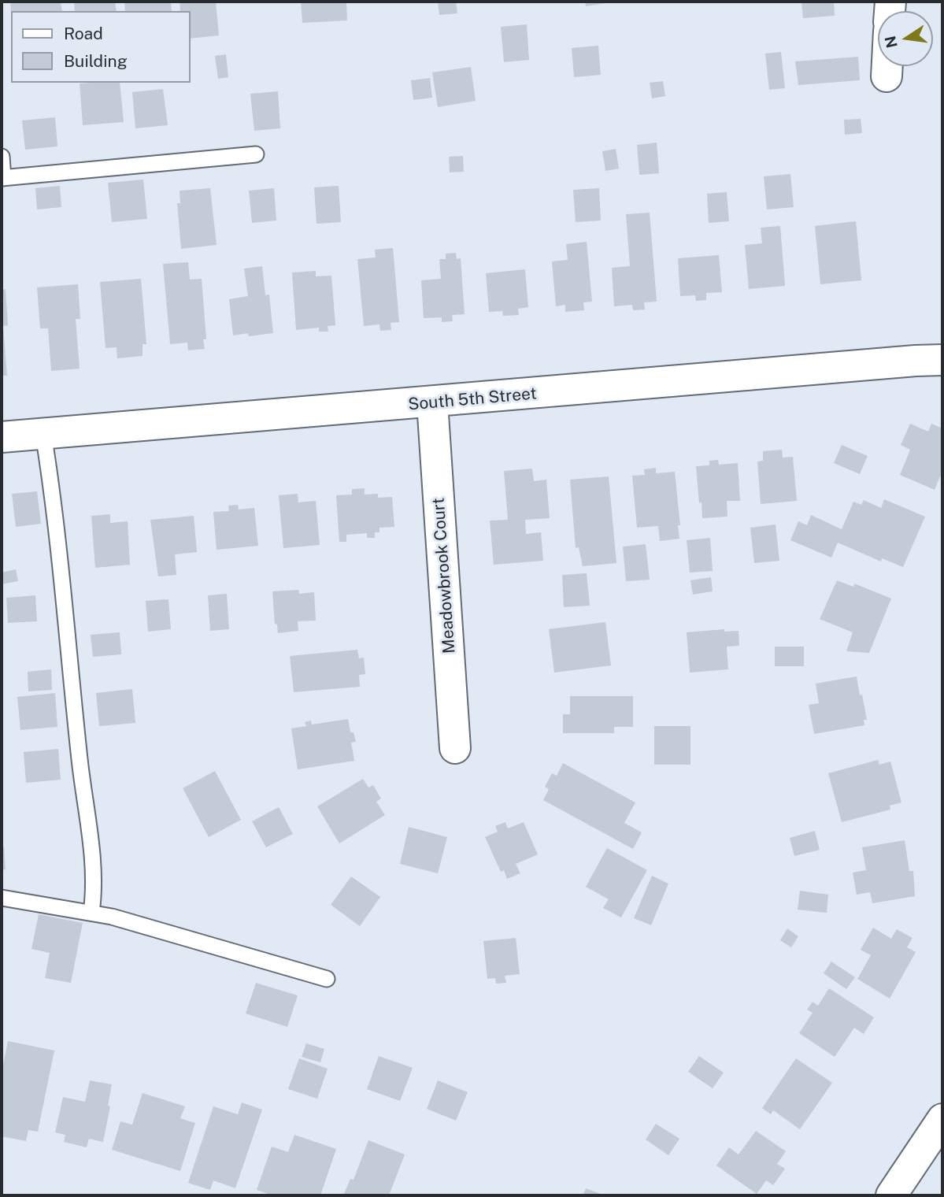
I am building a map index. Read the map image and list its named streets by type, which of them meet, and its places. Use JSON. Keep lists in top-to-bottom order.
{
  "streets": {
    "street": ["South 5th Street", "Meadowbrook Court"]
  },
  "crossings": [
    ["South 5th Street", "Meadowbrook Court"]
  ],
  "legend": ["Road", "Building"],
  "north": "left"
}
